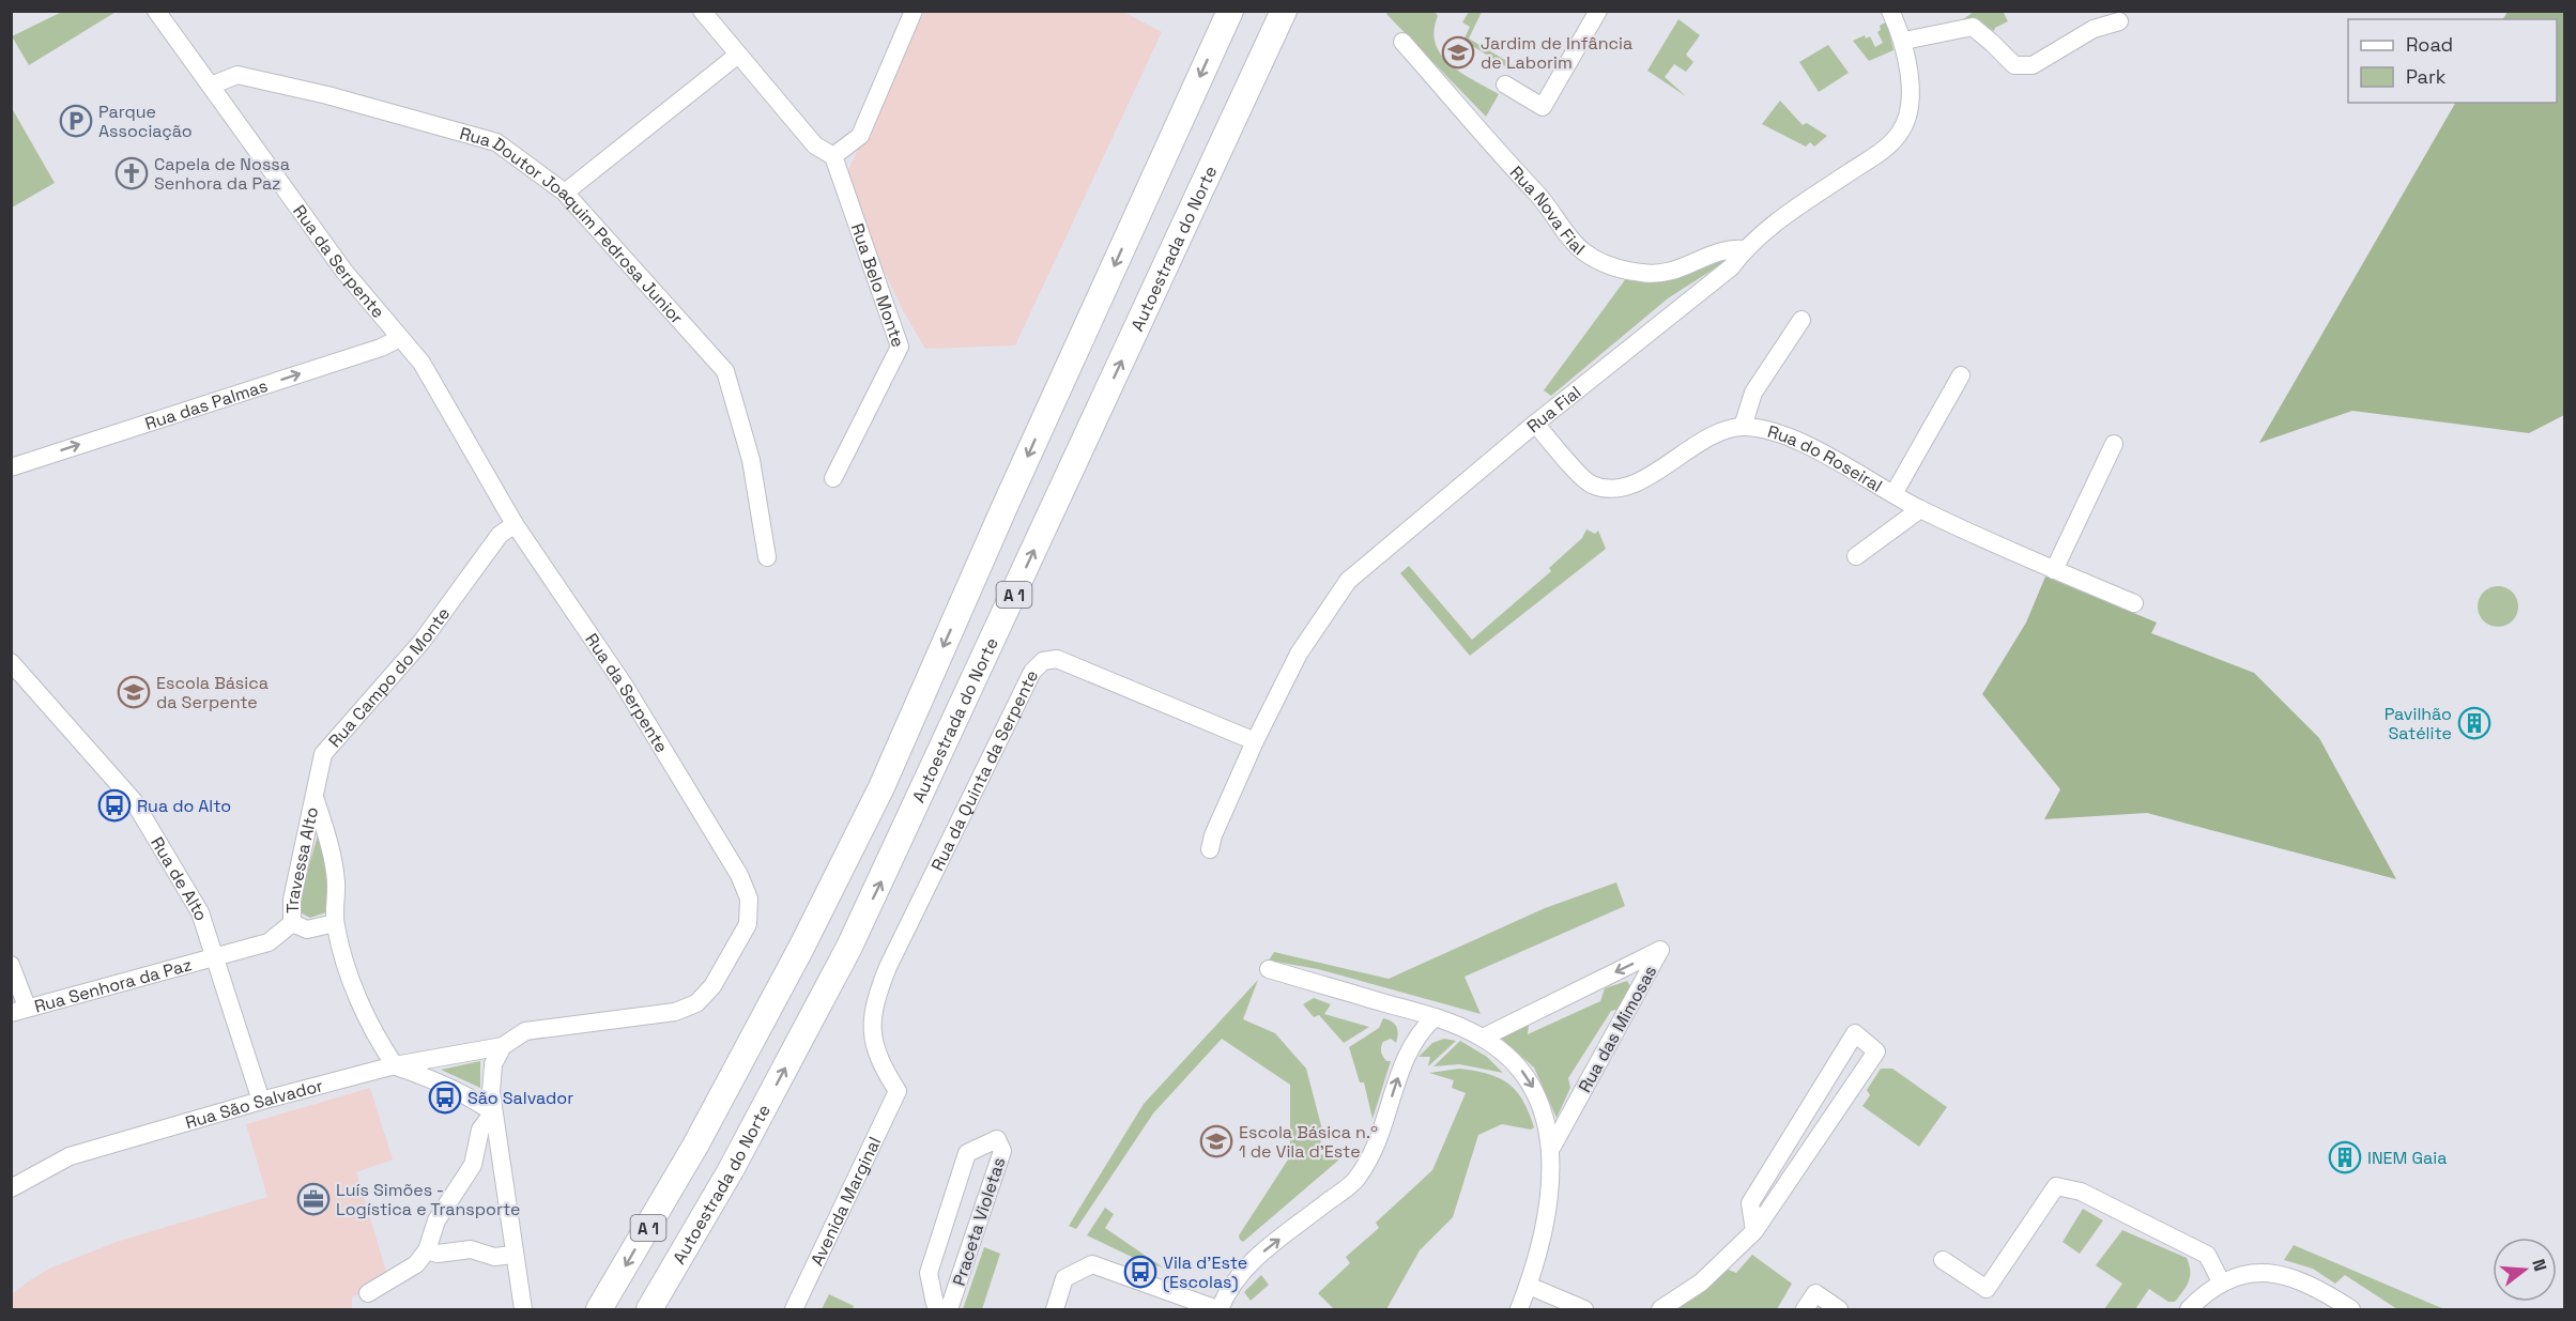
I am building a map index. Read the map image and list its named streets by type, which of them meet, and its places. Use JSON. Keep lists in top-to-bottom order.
{
  "streets": {
    "highway": ["Autoestrada do Norte", "A 1"],
    "street": [
      "Rua Nova Fial",
      "Rua Doutor Joaquim Pedrosa Junior",
      "Rua da Serpente",
      "Rua Belo Monte",
      "Rua das Palmas",
      "Rua Fial",
      "Rua do Roseiral",
      "Rua Campo do Monte",
      "Rua da Quinta da Serpente",
      "Travessa Alto",
      "Rua de Alto",
      "Rua Senhora da Paz",
      "Rua das Mimosas",
      "Rua São Salvador",
      "Avenida Marginal",
      "Praceta Violetas"
    ]
  },
  "crossings": [
    ["Rua Nova Fial", "Rua Fial"],
    ["Rua Doutor Joaquim Pedrosa Junior", "Rua da Serpente"],
    ["Rua da Serpente", "Rua das Palmas"],
    ["Rua da Serpente", "Rua Campo do Monte"],
    ["Rua da Serpente", "Rua São Salvador"],
    ["Rua Fial", "Rua do Roseiral"],
    ["Rua Fial", "Rua da Quinta da Serpente"],
    ["Rua Campo do Monte", "Travessa Alto"],
    ["Rua Campo do Monte", "Rua São Salvador"],
    ["Rua da Quinta da Serpente", "Avenida Marginal"],
    ["Travessa Alto", "Rua de Alto"],
    ["Travessa Alto", "Rua Senhora da Paz"],
    ["Rua de Alto", "Rua Senhora da Paz"],
    ["Rua de Alto", "Rua São Salvador"]
  ],
  "one_way": ["Rua das Palmas"],
  "places": {
    "school or university": ["Jardim de Infância de Laborim", "Escola Básica da Serpente", "Escola Básica n.º 1 de Vila d'Este"],
    "parking": ["Parque Associação"],
    "church": ["Capela de Nossa Senhora da Paz"],
    "building": ["Pavilhão Satélite", "INEM Gaia"],
    "bus stop": ["Rua do Alto", "São Salvador", "Vila d'Este (Escolas)"],
    "office": ["Luís Simões - Logística e Transporte"]
  },
  "legend": ["Road", "Park"],
  "north": "right"
}
